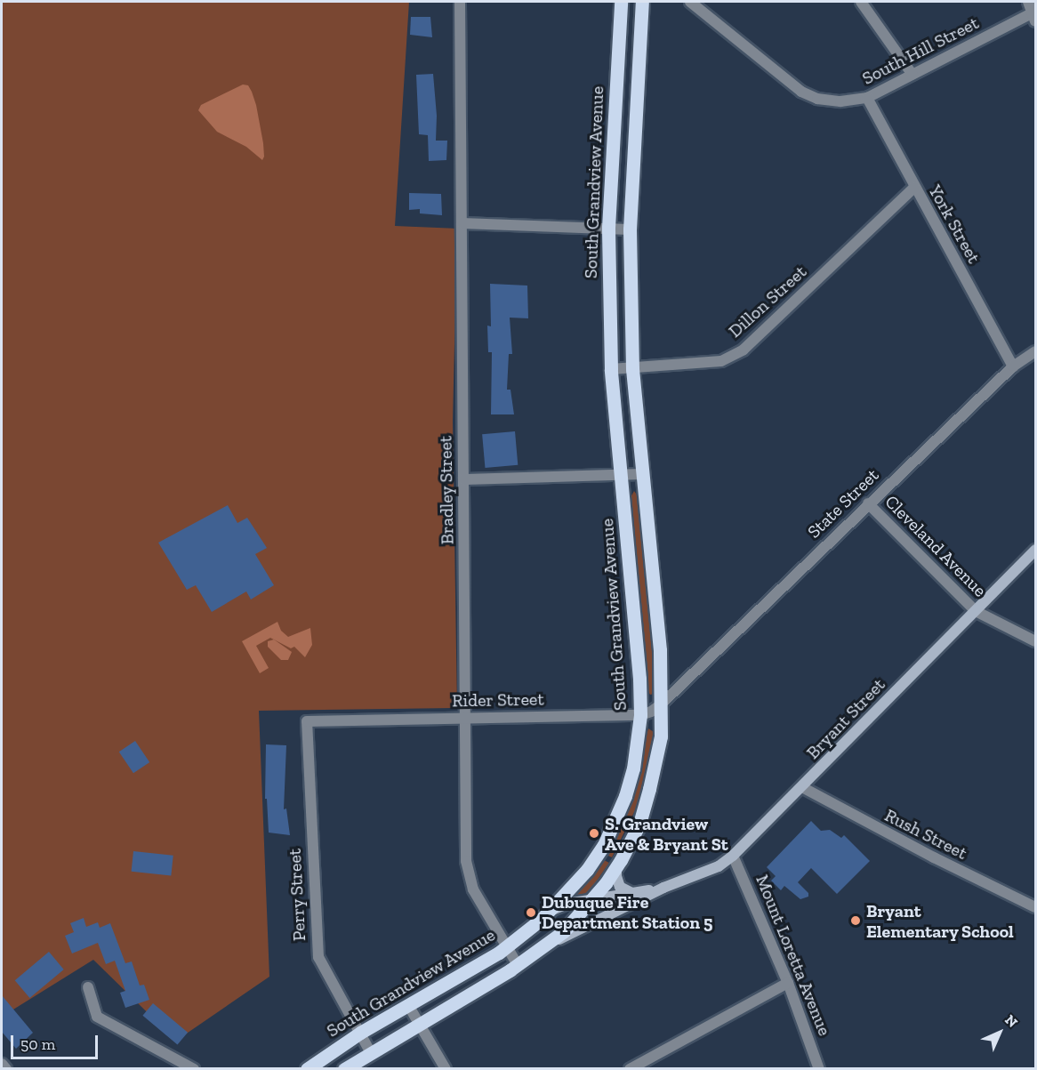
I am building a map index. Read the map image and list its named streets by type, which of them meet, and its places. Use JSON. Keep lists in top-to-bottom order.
{
  "streets": {
    "main road": ["South Grandview Avenue", "Bryant Street"],
    "street": [
      "South Hill Street",
      "York Street",
      "Dillon Street",
      "Bradley Street",
      "State Street",
      "Cleveland Avenue",
      "Rider Street",
      "Rush Street",
      "Perry Street",
      "Mount Loretta Avenue"
    ]
  },
  "crossings": [
    ["South Hill Street", "York Street"],
    ["South Grandview Avenue", "Dillon Street"],
    ["South Grandview Avenue", "Bradley Street"],
    ["South Grandview Avenue", "Rider Street"],
    ["South Grandview Avenue", "Perry Street"],
    ["York Street", "Dillon Street"],
    ["York Street", "State Street"],
    ["Bradley Street", "Rider Street"],
    ["State Street", "Cleveland Avenue"],
    ["State Street", "Rider Street"],
    ["Cleveland Avenue", "Bryant Street"],
    ["Rider Street", "Perry Street"],
    ["Bryant Street", "Rush Street"],
    ["Bryant Street", "Mount Loretta Avenue"]
  ],
  "places": ["S. Grandview Ave & Bryant St", "Dubuque Fire Department Station 5", "Bryant Elementary School"],
  "scale_bar": "50 m",
  "north": "top right"
}
